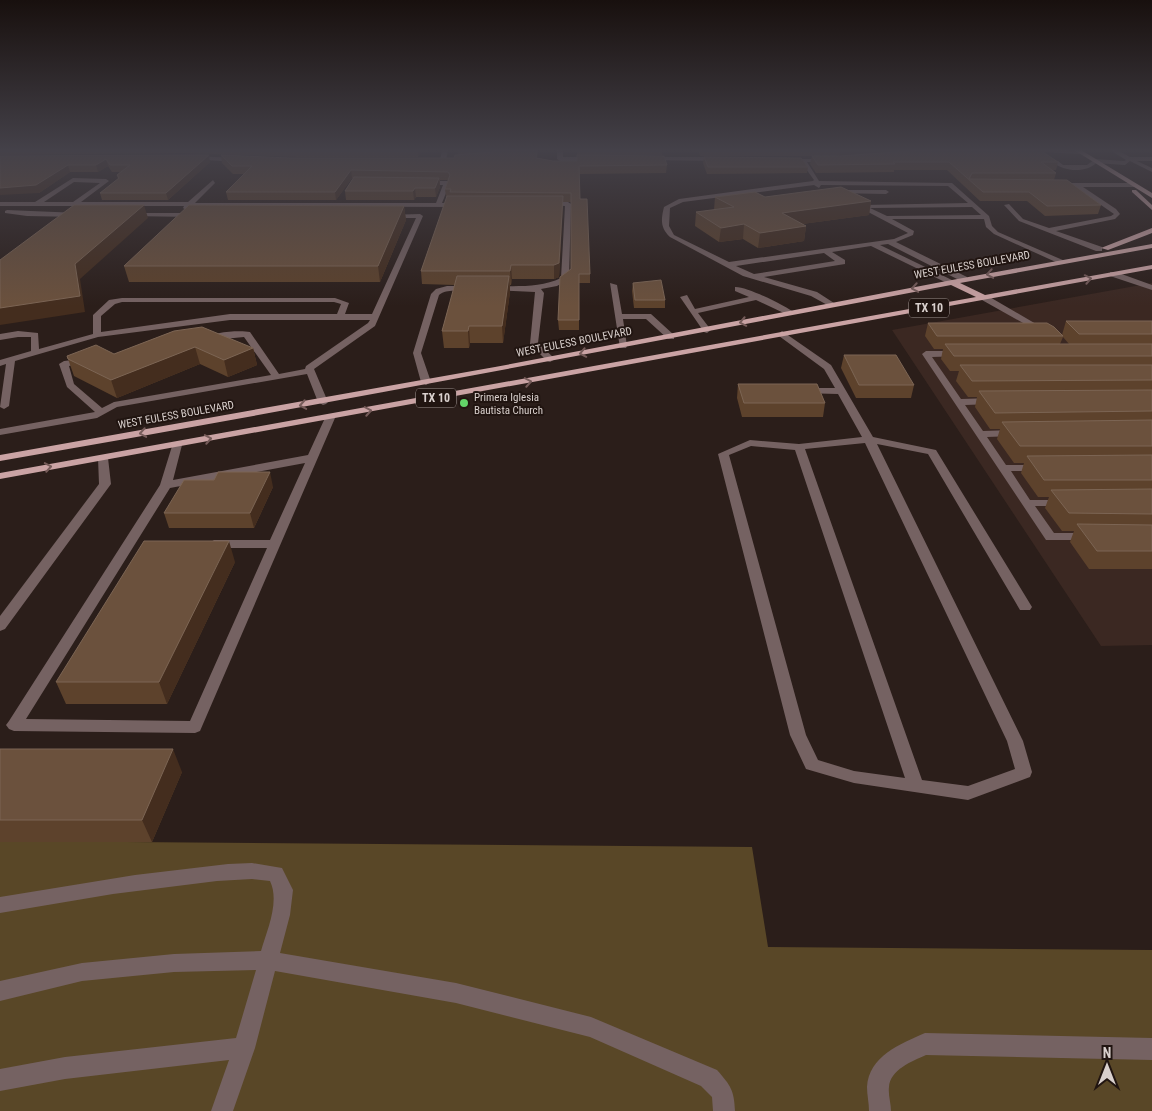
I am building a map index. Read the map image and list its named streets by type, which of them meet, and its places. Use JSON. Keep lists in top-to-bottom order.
{
  "streets": {
    "main road": ["WEST EULESS BOULEVARD", "TX 10"]
  },
  "places": ["Primera Iglesia Bautista Church"],
  "north": "top"
}
